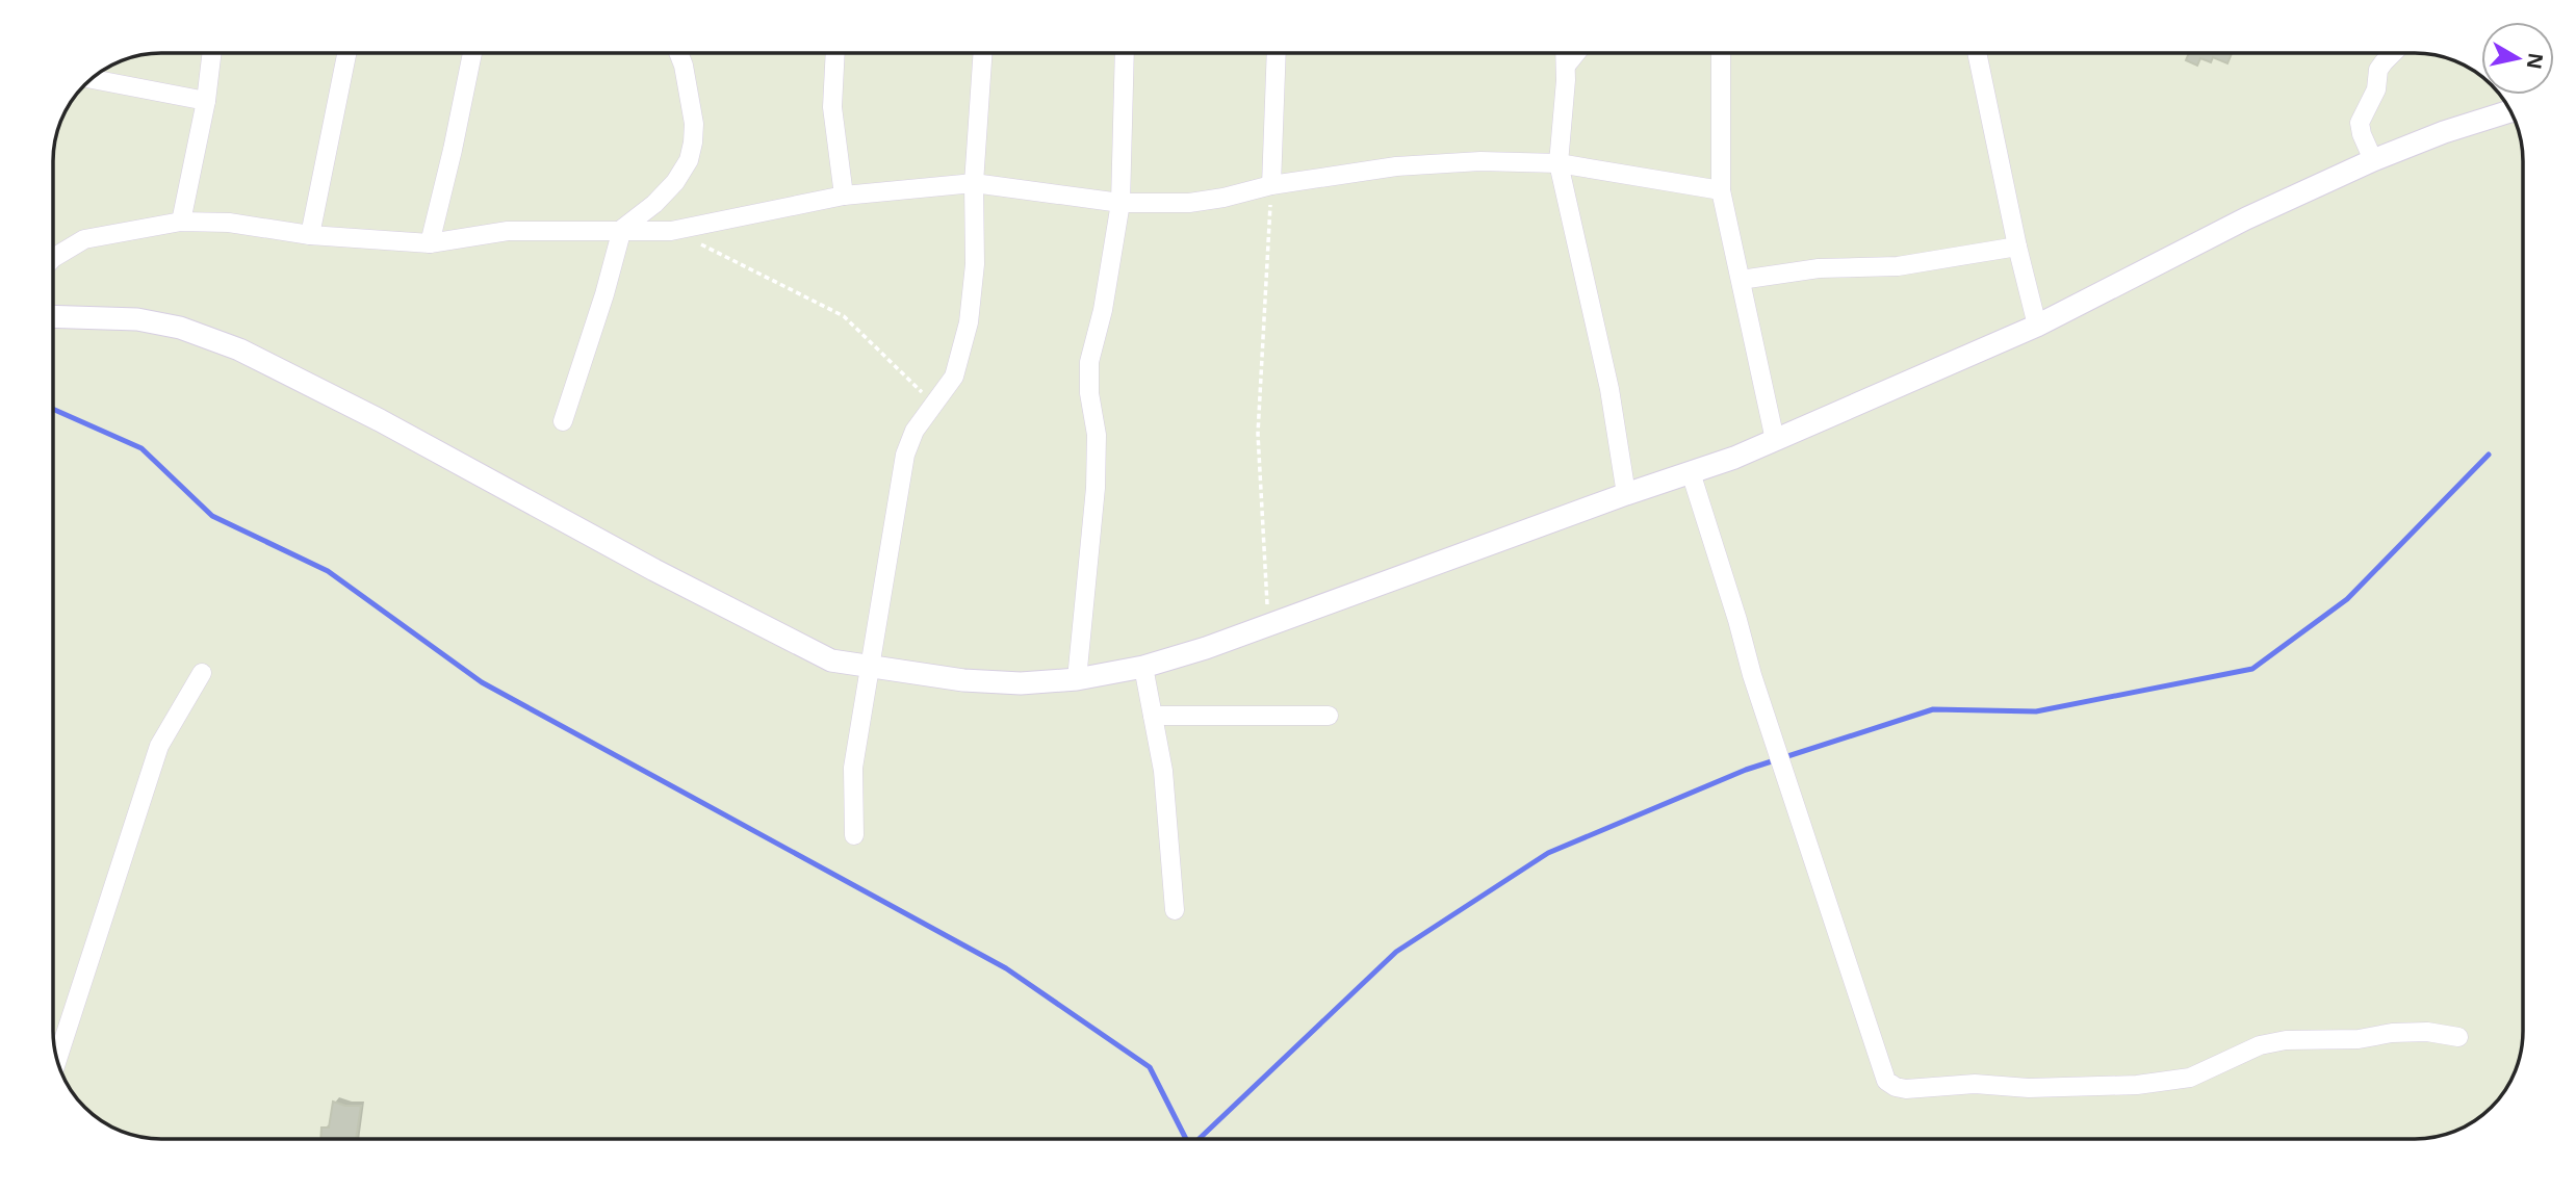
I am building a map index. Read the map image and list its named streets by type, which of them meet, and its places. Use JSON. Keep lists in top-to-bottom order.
{
  "north": "right"
}
